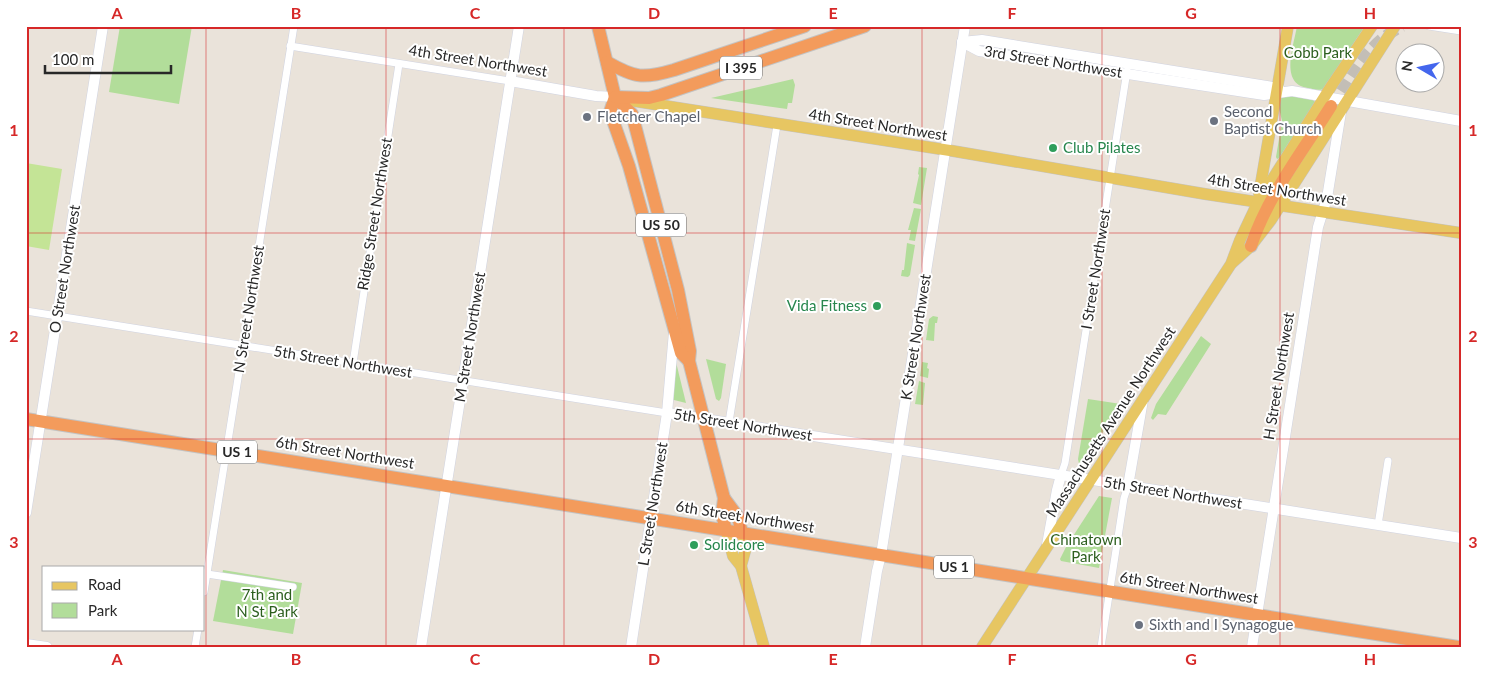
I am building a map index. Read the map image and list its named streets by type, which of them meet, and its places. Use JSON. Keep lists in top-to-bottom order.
{
  "streets": {
    "highway": [
      "I 395",
      "US 50",
      "US 1",
      "6th Street Northwest"
    ],
    "main road": ["4th Street Northwest", "Massachusetts Avenue Northwest"],
    "street": [
      "3rd Street Northwest",
      "Ridge Street Northwest",
      "O Street Northwest",
      "I Street Northwest",
      "N Street Northwest",
      "M Street Northwest",
      "K Street Northwest",
      "5th Street Northwest",
      "H Street Northwest",
      "L Street Northwest"
    ]
  },
  "crossings": [
    ["4th Street Northwest", "I 395"],
    ["4th Street Northwest", "Ridge Street Northwest"],
    ["4th Street Northwest", "US 50"],
    ["4th Street Northwest", "I Street Northwest"],
    ["4th Street Northwest", "N Street Northwest"],
    ["4th Street Northwest", "M Street Northwest"],
    ["4th Street Northwest", "K Street Northwest"],
    ["4th Street Northwest", "H Street Northwest"],
    ["4th Street Northwest", "Massachusetts Avenue Northwest"],
    ["3rd Street Northwest", "I Street Northwest"],
    ["3rd Street Northwest", "K Street Northwest"],
    ["3rd Street Northwest", "H Street Northwest"],
    ["I 395", "US 50"],
    ["Ridge Street Northwest", "5th Street Northwest"],
    ["US 50", "5th Street Northwest"],
    ["US 50", "6th Street Northwest"],
    ["US 50", "L Street Northwest"],
    ["O Street Northwest", "5th Street Northwest"],
    ["O Street Northwest", "6th Street Northwest"],
    ["I Street Northwest", "5th Street Northwest"],
    ["N Street Northwest", "5th Street Northwest"],
    ["N Street Northwest", "6th Street Northwest"],
    ["M Street Northwest", "5th Street Northwest"],
    ["M Street Northwest", "6th Street Northwest"],
    ["K Street Northwest", "5th Street Northwest"],
    ["K Street Northwest", "6th Street Northwest"],
    ["5th Street Northwest", "H Street Northwest"],
    ["5th Street Northwest", "Massachusetts Avenue Northwest"],
    ["5th Street Northwest", "L Street Northwest"],
    ["H Street Northwest", "6th Street Northwest"],
    ["Massachusetts Avenue Northwest", "6th Street Northwest"],
    ["6th Street Northwest", "L Street Northwest"]
  ],
  "parks": ["Cobb Park", "Chinatown Park", "7th and N St Park"],
  "places": [
    "Fletcher Chapel",
    "Second Baptist Church",
    "Club Pilates",
    "Vida Fitness",
    "Solidcore",
    "Sixth and I Synagogue"
  ],
  "legend": ["Road", "Park"],
  "scale_bar": "100 m",
  "north": "left",
  "grid": {
    "columns": [
      "A",
      "B",
      "C",
      "D",
      "E",
      "F",
      "G",
      "H"
    ],
    "rows": ["1", "2", "3"]
  }
}
